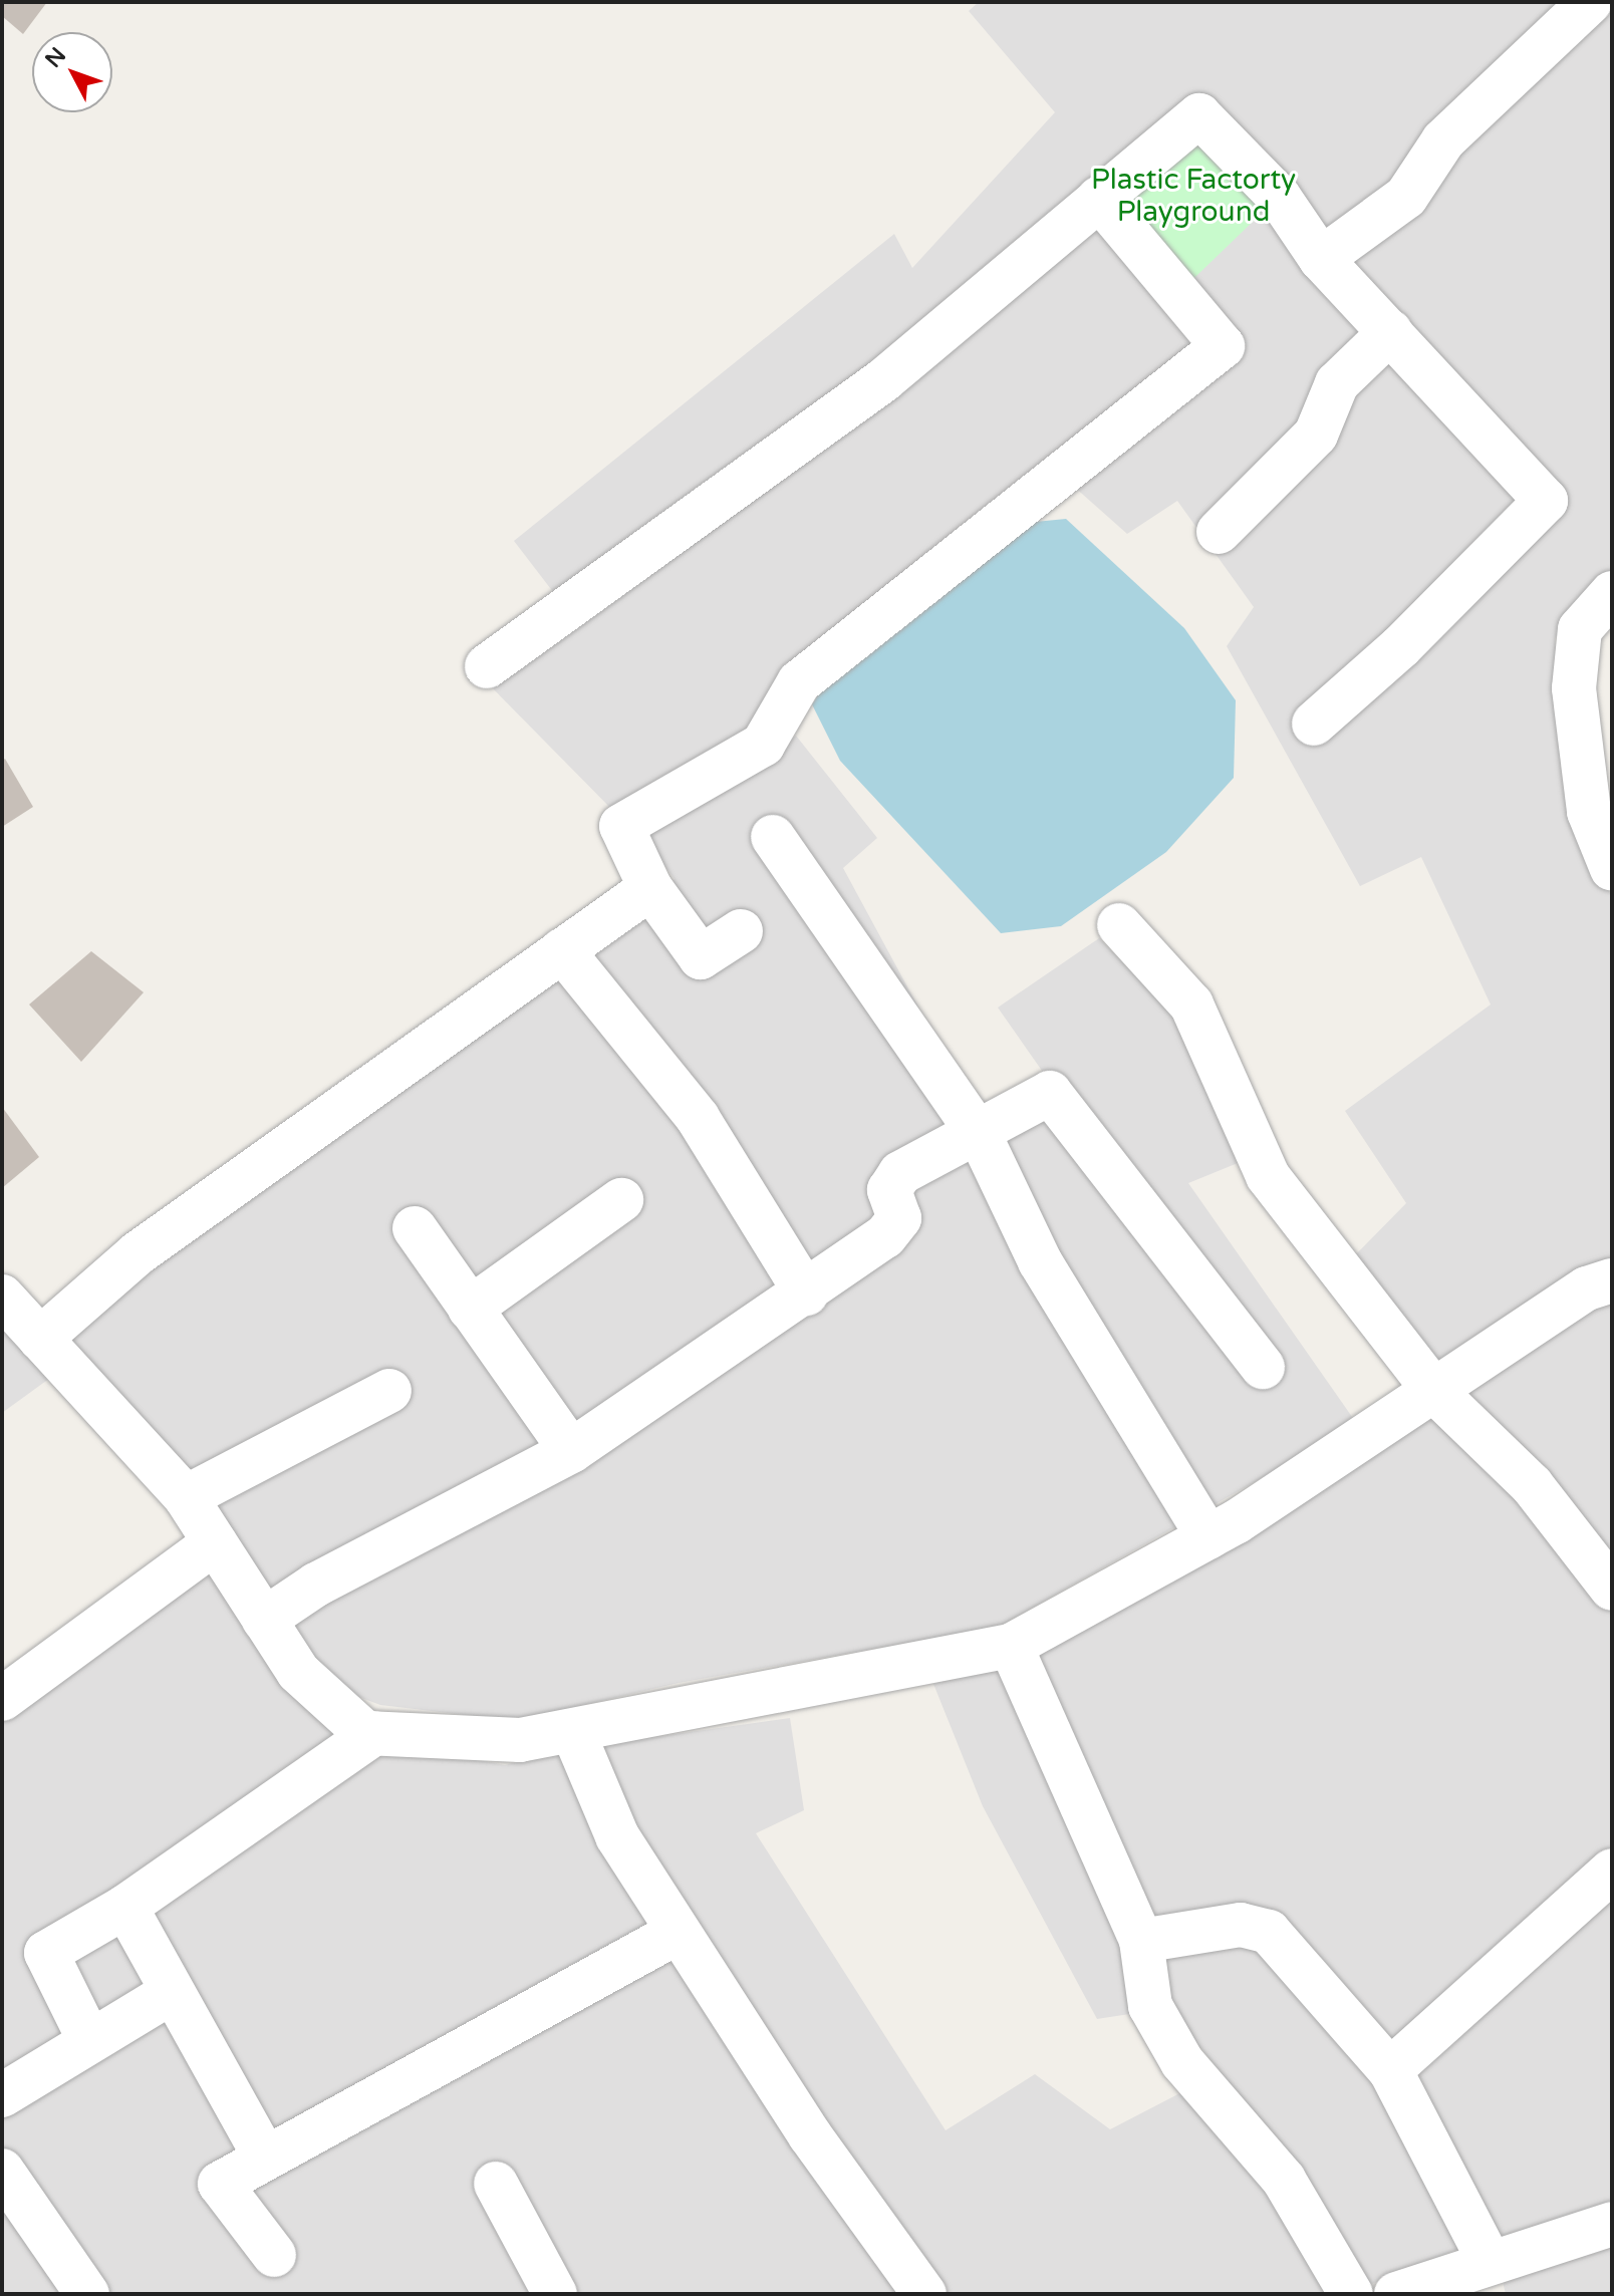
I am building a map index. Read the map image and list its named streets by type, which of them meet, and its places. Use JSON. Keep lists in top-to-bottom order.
{
  "parks": ["Plastic Factorty Playground"],
  "north": "top left"
}
